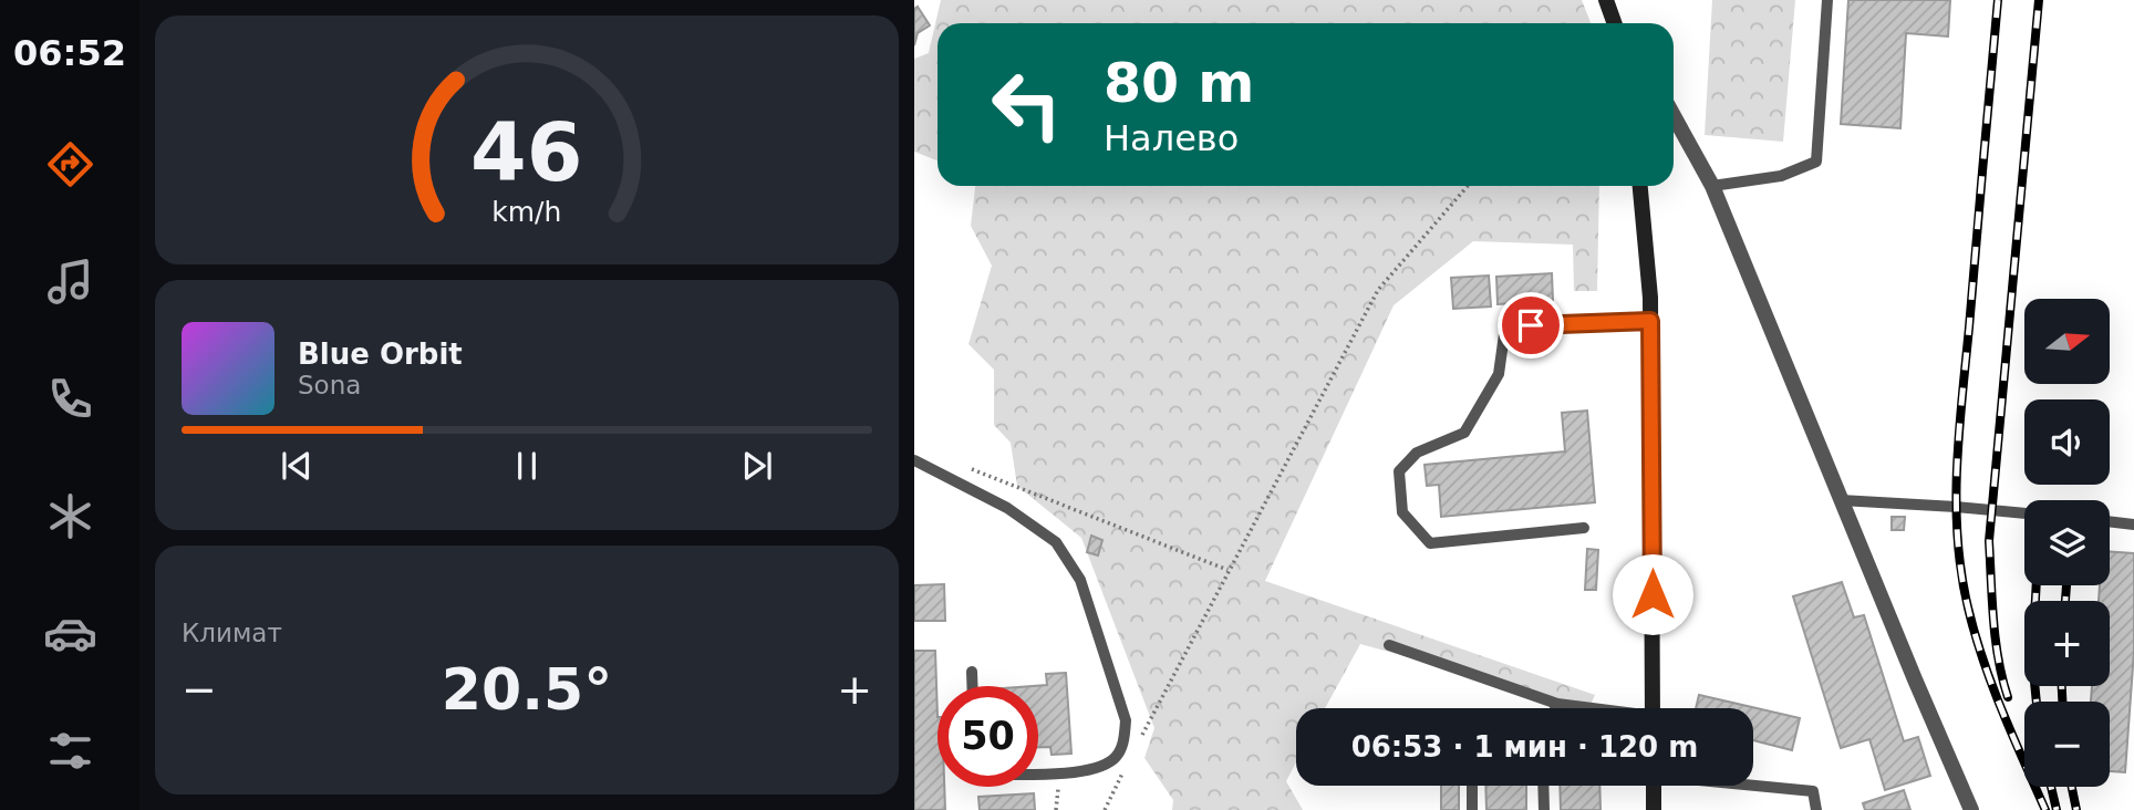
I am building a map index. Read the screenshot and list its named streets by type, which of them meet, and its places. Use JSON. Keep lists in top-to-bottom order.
{
  "north": "right",
  "page": {
    "tabs": "06:52",
    "turn": ["80 m", "Налево"],
    "map_buttons": ["+", "−"],
    "song": ["Blue Orbit", "Sona"],
    "tile": "Климат",
    "heat": ["−", "20.5°", "+"],
    "limit": "50",
    "trip": "06:53 · 1 мин · 120 m",
    "gauge": ["46", "km/h"]
  }
}
